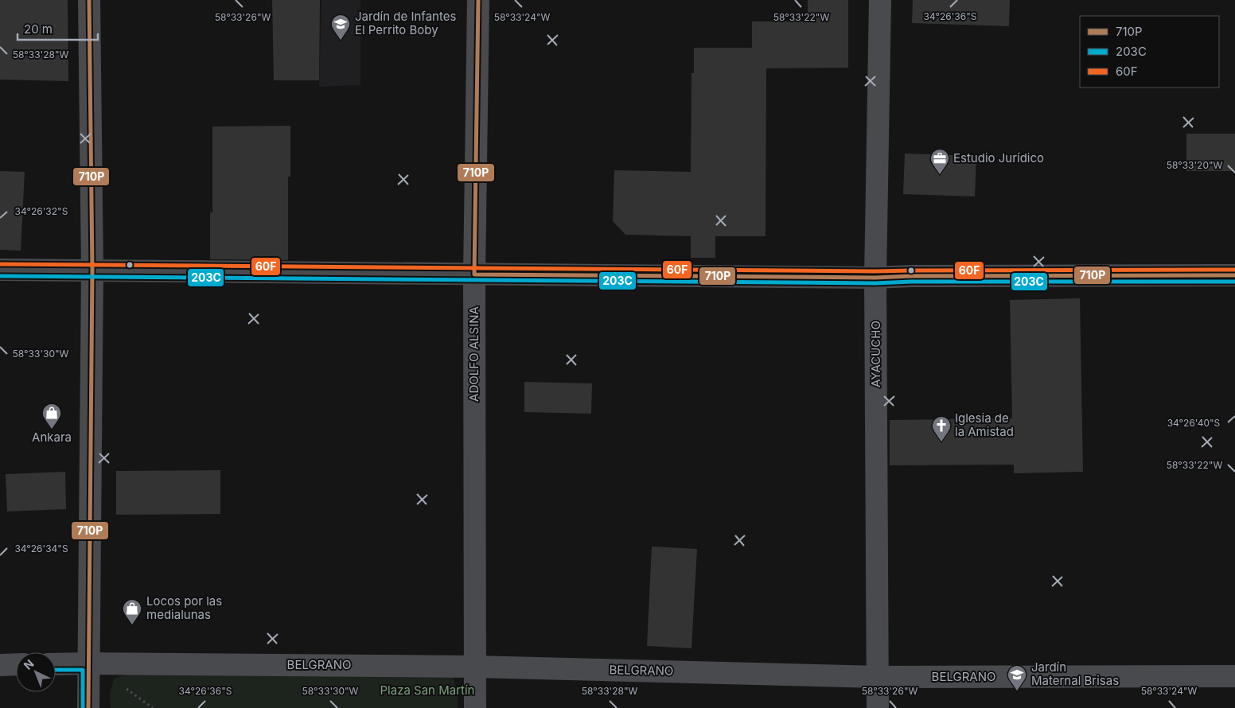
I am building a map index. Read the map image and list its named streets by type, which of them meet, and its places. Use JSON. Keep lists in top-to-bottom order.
{
  "streets": {
    "street": ["ADOLFO ALSINA", "AYACUCHO", "BELGRANO"]
  },
  "crossings": [
    ["ADOLFO ALSINA", "BELGRANO"],
    ["AYACUCHO", "BELGRANO"]
  ],
  "parks": ["Plaza San Martín"],
  "places": {
    "school or university": ["Jardín de Infantes El Perrito Boby", "Jardín Maternal Brisas"],
    "office": ["Estudio Jurídico"],
    "shop": ["Ankara", "Locos por las medialunas"],
    "church": ["Iglesia de la Amistad"]
  },
  "lines": ["transit line 710P", "transit line 60F", "transit line 203C"],
  "legend": ["710P", "203C", "60F"],
  "scale_bar": "20 m",
  "north": "top left",
  "coordinates": [
    "34°26'36\"S",
    "58°33'26\"W",
    "58°33'24\"W",
    "58°33'22\"W",
    "58°33'28\"W",
    "58°33'20\"W",
    "34°26'32\"S",
    "58°33'30\"W",
    "34°26'40\"S",
    "34°26'34\"S"
  ]
}
